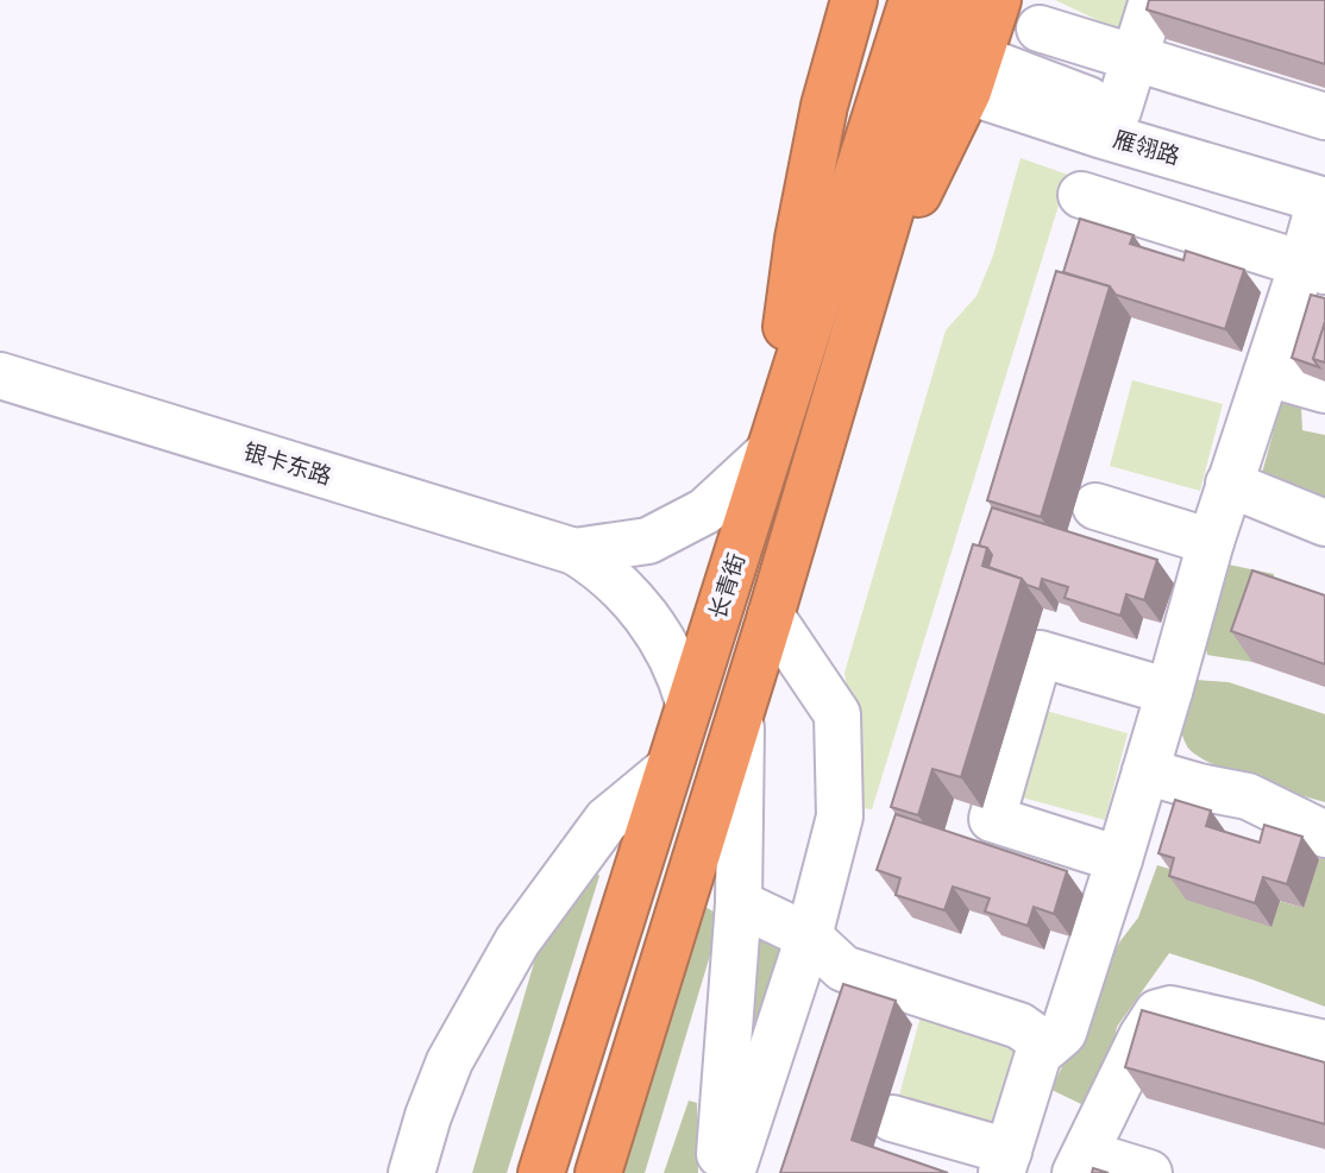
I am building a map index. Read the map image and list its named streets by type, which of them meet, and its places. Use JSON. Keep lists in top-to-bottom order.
{
  "streets": {
    "highway": ["长青街"],
    "street": ["雁翎路", "银卡东路"]
  }
}
